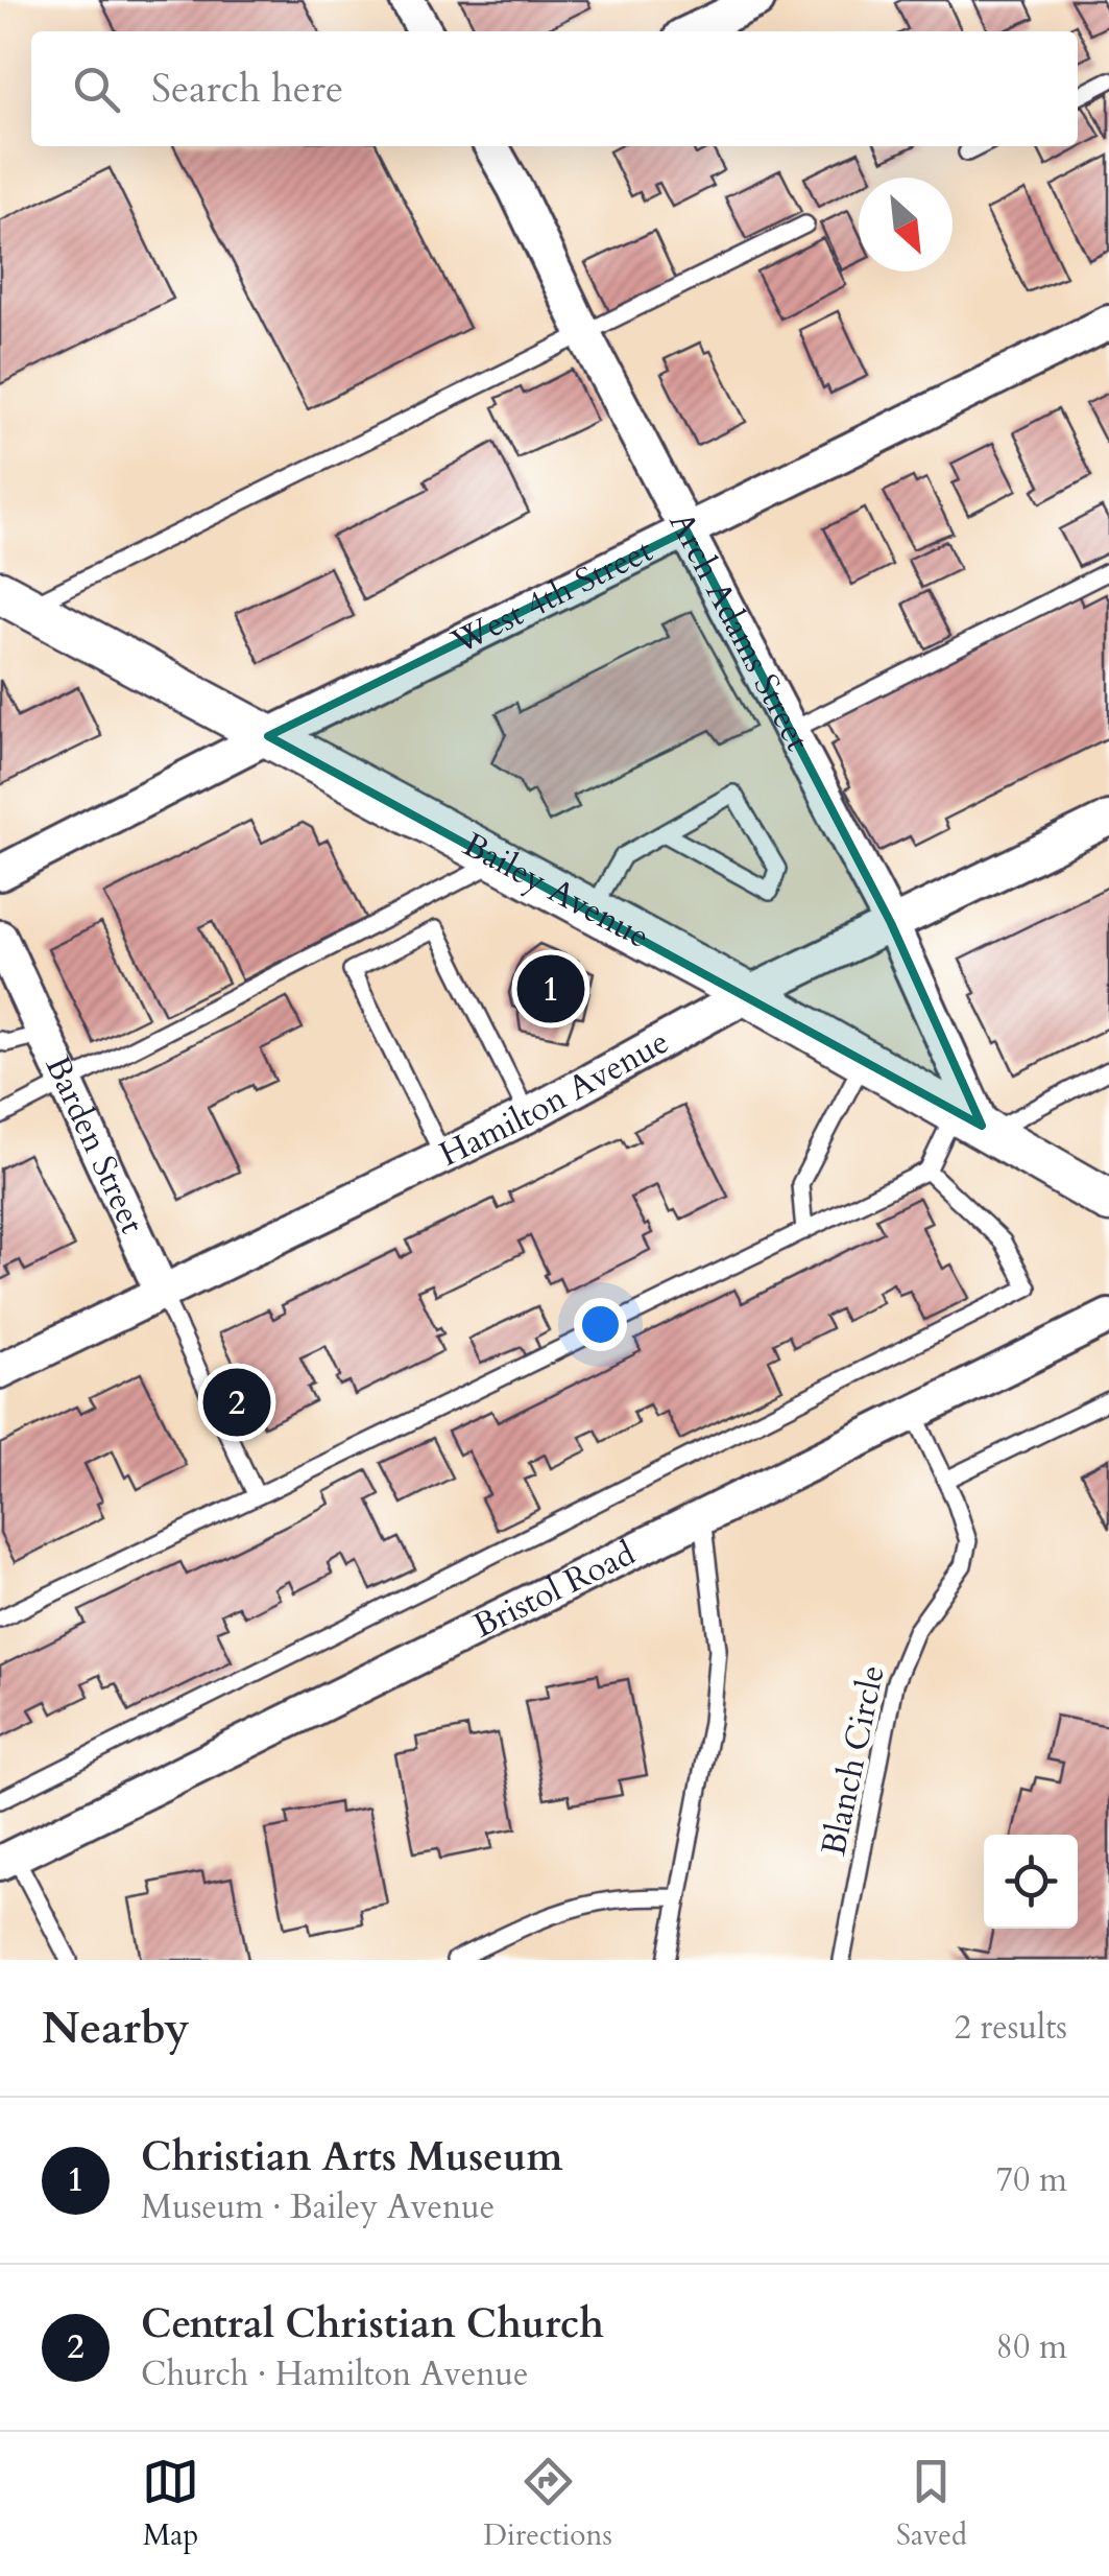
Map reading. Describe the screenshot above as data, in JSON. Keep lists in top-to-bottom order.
{
  "streets": {
    "street": [
      "West 4th Street",
      "Arch Adams Street",
      "Bailey Avenue",
      "Hamilton Avenue",
      "Barden Street",
      "Bristol Road"
    ],
    "lane": ["Blanch Circle"]
  },
  "crossings": [
    ["West 4th Street", "Arch Adams Street"],
    ["West 4th Street", "Bailey Avenue"],
    ["Arch Adams Street", "Bailey Avenue"],
    ["Arch Adams Street", "Hamilton Avenue"],
    ["Bailey Avenue", "Hamilton Avenue"],
    ["Hamilton Avenue", "Barden Street"],
    ["Bristol Road", "Blanch Circle"]
  ],
  "north": "bottom right",
  "page": {
    "search": "Search here",
    "pins": ["1", "2"],
    "heading": ["Nearby", "2 results"],
    "list": [
      {
        "mark": "1",
        "name": "Christian Arts Museum",
        "note": "Museum · Bailey Avenue",
        "value": "70 m"
      },
      {
        "mark": "2",
        "name": "Central Christian Church",
        "note": "Church · Hamilton Avenue",
        "value": "80 m"
      }
    ],
    "nav": ["Map", "Directions", "Saved"]
  }
}
